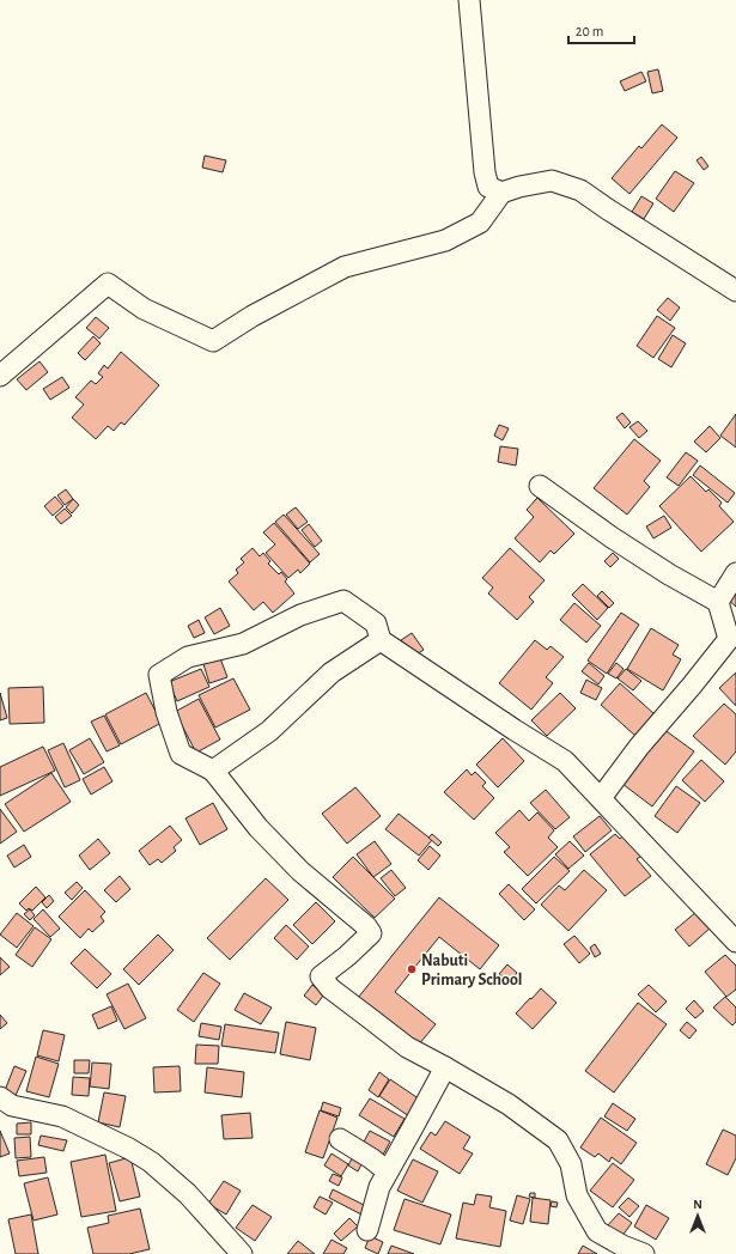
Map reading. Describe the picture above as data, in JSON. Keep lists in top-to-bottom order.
{
  "places": ["Nabuti Primary School"],
  "scale_bar": "20 m",
  "north": "top"
}
